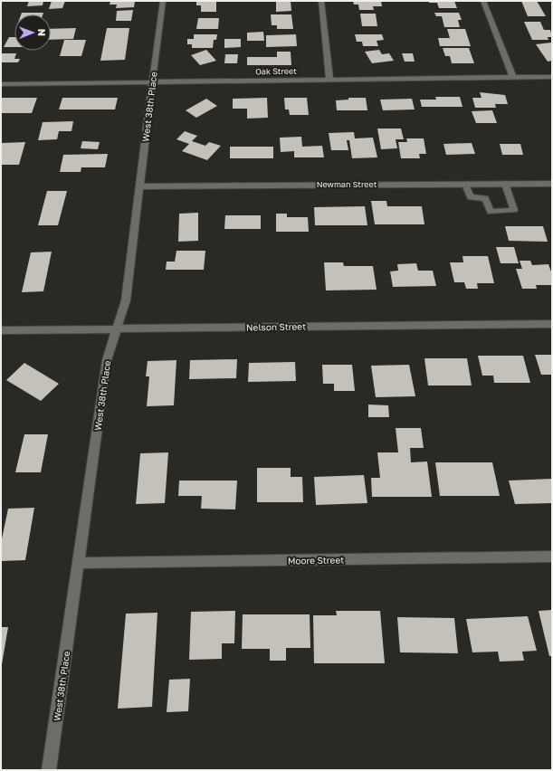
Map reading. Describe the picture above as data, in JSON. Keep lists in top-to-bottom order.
{
  "streets": {
    "street": [
      "Oak Street",
      "West 38th Place",
      "Newman Street",
      "Nelson Street",
      "Moore Street"
    ]
  },
  "crossings": [
    ["Oak Street", "West 38th Place"],
    ["West 38th Place", "Newman Street"],
    ["West 38th Place", "Nelson Street"],
    ["West 38th Place", "Moore Street"]
  ],
  "north": "right"
}
